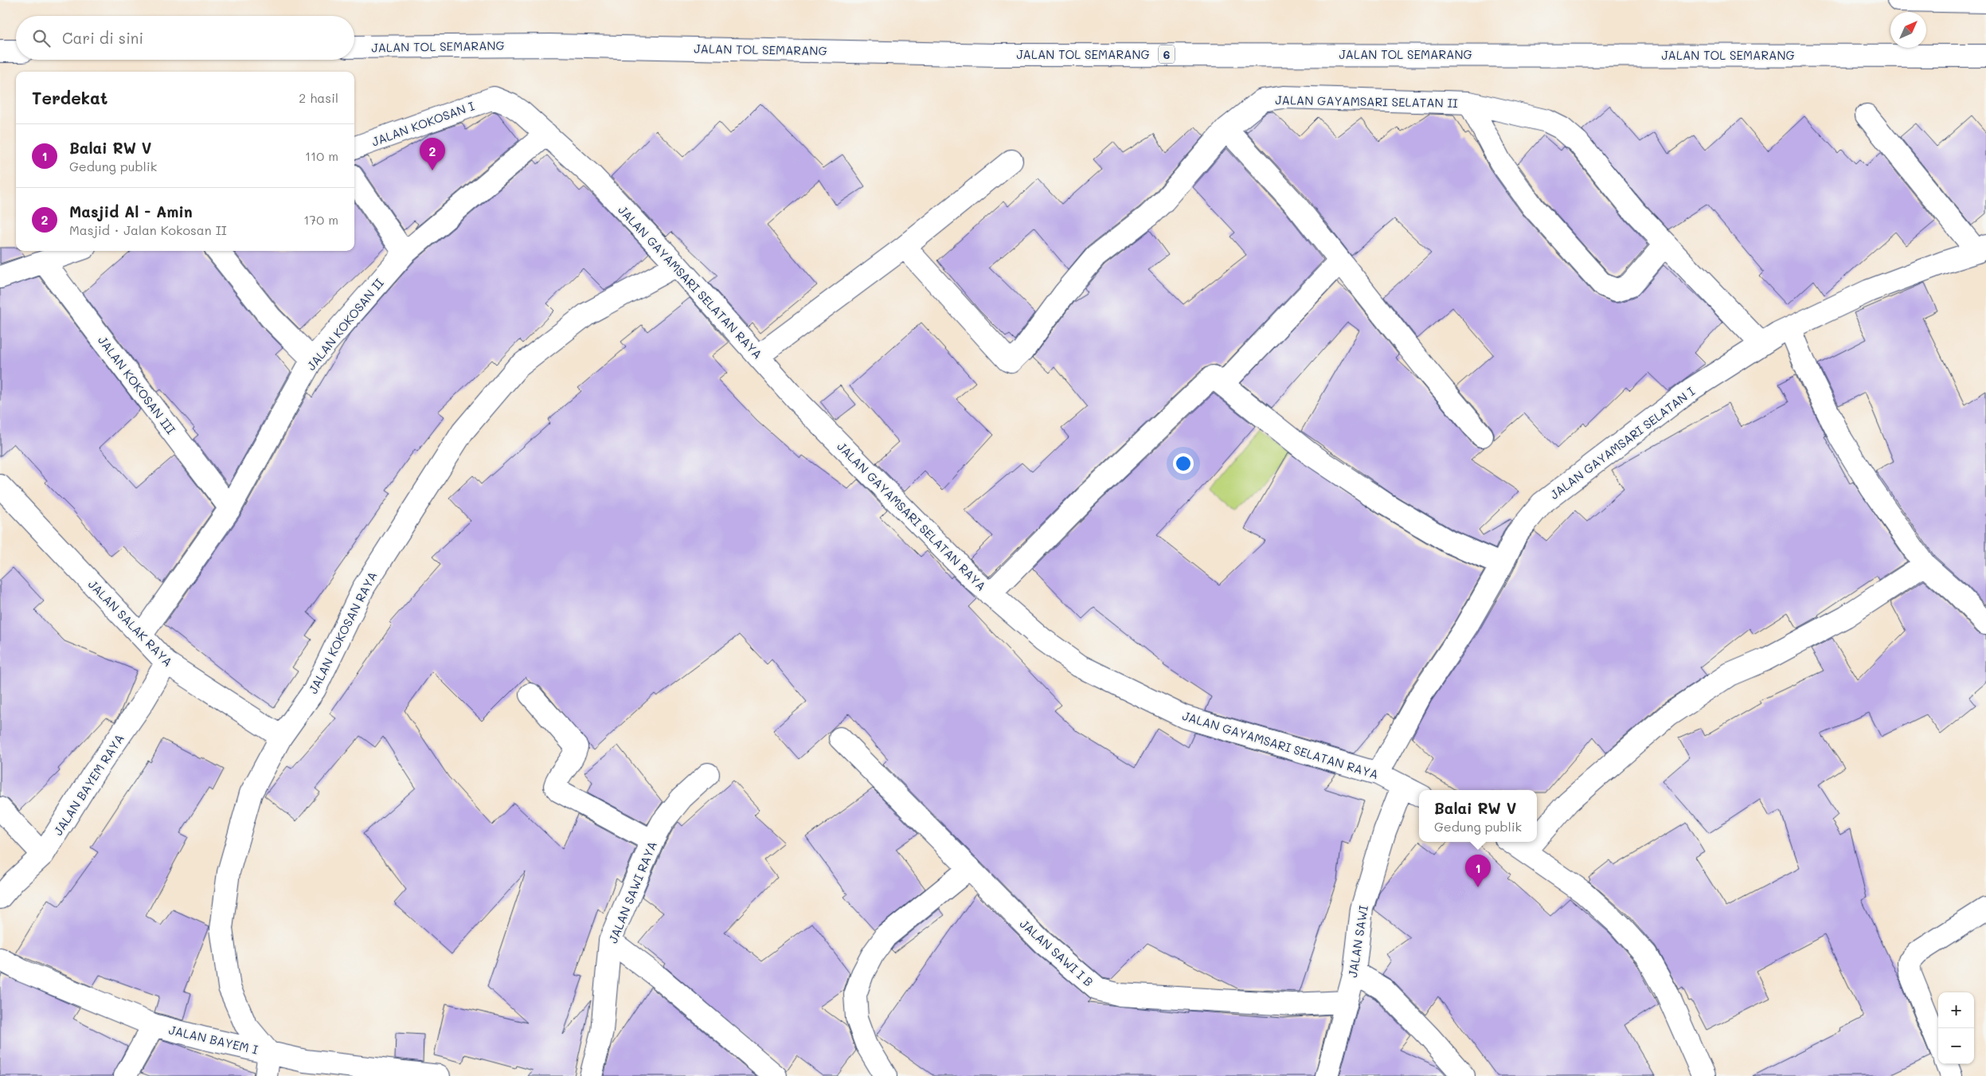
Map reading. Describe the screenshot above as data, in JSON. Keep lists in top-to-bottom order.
{
  "streets": {
    "main road": [
      "JALAN TOL SEMARANG",
      "6",
      "JALAN GAYAMSARI SELATAN II",
      "JALAN KOKOSAN I",
      "JALAN GAYAMSARI SELATAN RAYA",
      "JALAN KOKOSAN II",
      "JALAN KOKOSAN III",
      "JALAN GAYAMSARI SELATAN I",
      "JALAN SALAK RAYA",
      "JALAN KOKOSAN RAYA",
      "JALAN BAYEM RAYA",
      "JALAN SAWI RAYA",
      "JALAN SAWI",
      "JALAN SAWI I B",
      "JALAN BAYEM I"
    ]
  },
  "crossings": [
    ["JALAN GAYAMSARI SELATAN II", "JALAN GAYAMSARI SELATAN I"],
    ["JALAN KOKOSAN I", "JALAN GAYAMSARI SELATAN RAYA"],
    ["JALAN GAYAMSARI SELATAN RAYA", "JALAN KOKOSAN II"],
    ["JALAN GAYAMSARI SELATAN RAYA", "JALAN GAYAMSARI SELATAN I"],
    ["JALAN GAYAMSARI SELATAN RAYA", "JALAN KOKOSAN RAYA"],
    ["JALAN GAYAMSARI SELATAN RAYA", "JALAN SAWI"],
    ["JALAN KOKOSAN II", "JALAN KOKOSAN III"],
    ["JALAN KOKOSAN II", "JALAN SALAK RAYA"],
    ["JALAN SALAK RAYA", "JALAN KOKOSAN RAYA"],
    ["JALAN SALAK RAYA", "JALAN BAYEM RAYA"],
    ["JALAN KOKOSAN RAYA", "JALAN BAYEM I"],
    ["JALAN SAWI", "JALAN SAWI I B"]
  ],
  "north": "top right",
  "page": {
    "search": "Cari di sini",
    "heading": ["Terdekat", "2 hasil"],
    "list": [
      {
        "mark": "1",
        "name": "Balai RW V",
        "note": "Gedung publik",
        "value": "110 m"
      },
      {
        "mark": "2",
        "name": "Masjid Al - Amin",
        "note": "Masjid · Jalan Kokosan II",
        "value": "170 m"
      }
    ],
    "pins": ["2", "1"],
    "popup": ["Balai RW V", "Gedung publik"],
    "map_buttons": ["+", "−"]
  }
}
